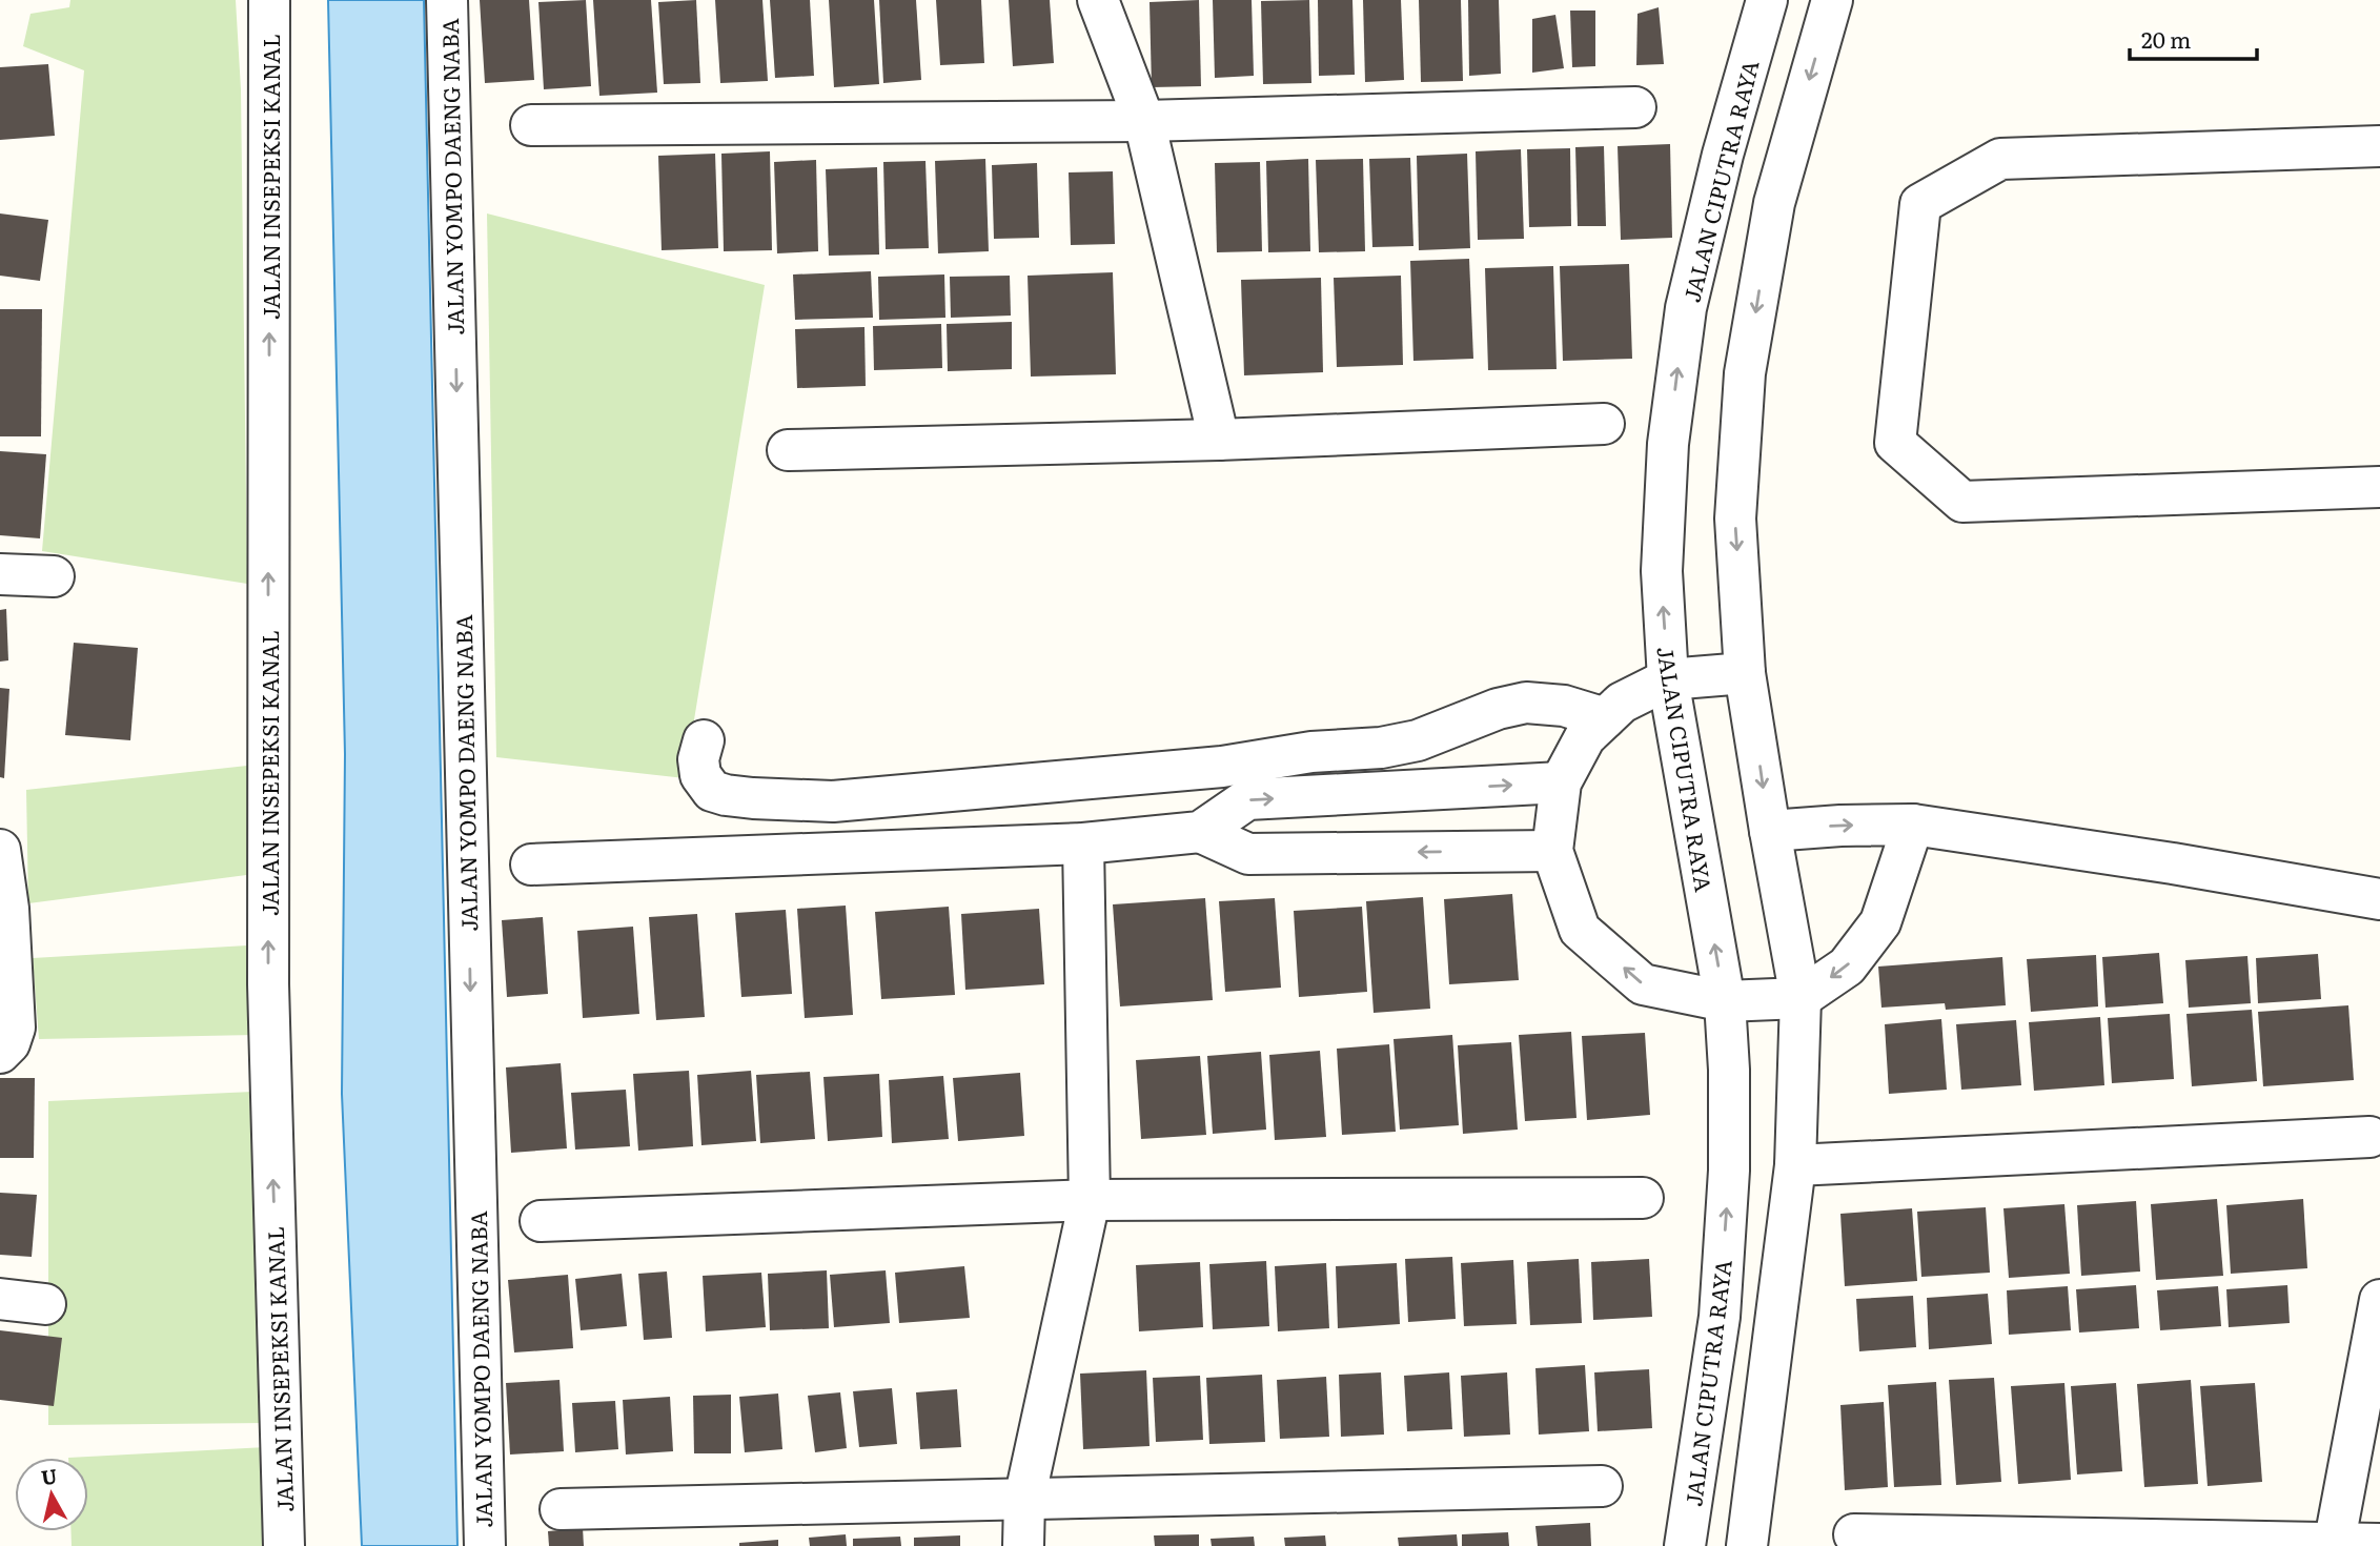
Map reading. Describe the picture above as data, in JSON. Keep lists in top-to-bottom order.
{
  "streets": {
    "street": ["JALAN INSEPEKSI KANAL", "JALAN YOMPO DAENG NABA", "JALAN CIPUTRA RAYA"]
  },
  "one_way": ["JALAN INSEPEKSI KANAL", "JALAN YOMPO DAENG NABA"],
  "scale_bar": "20 m",
  "north": "top"
}
